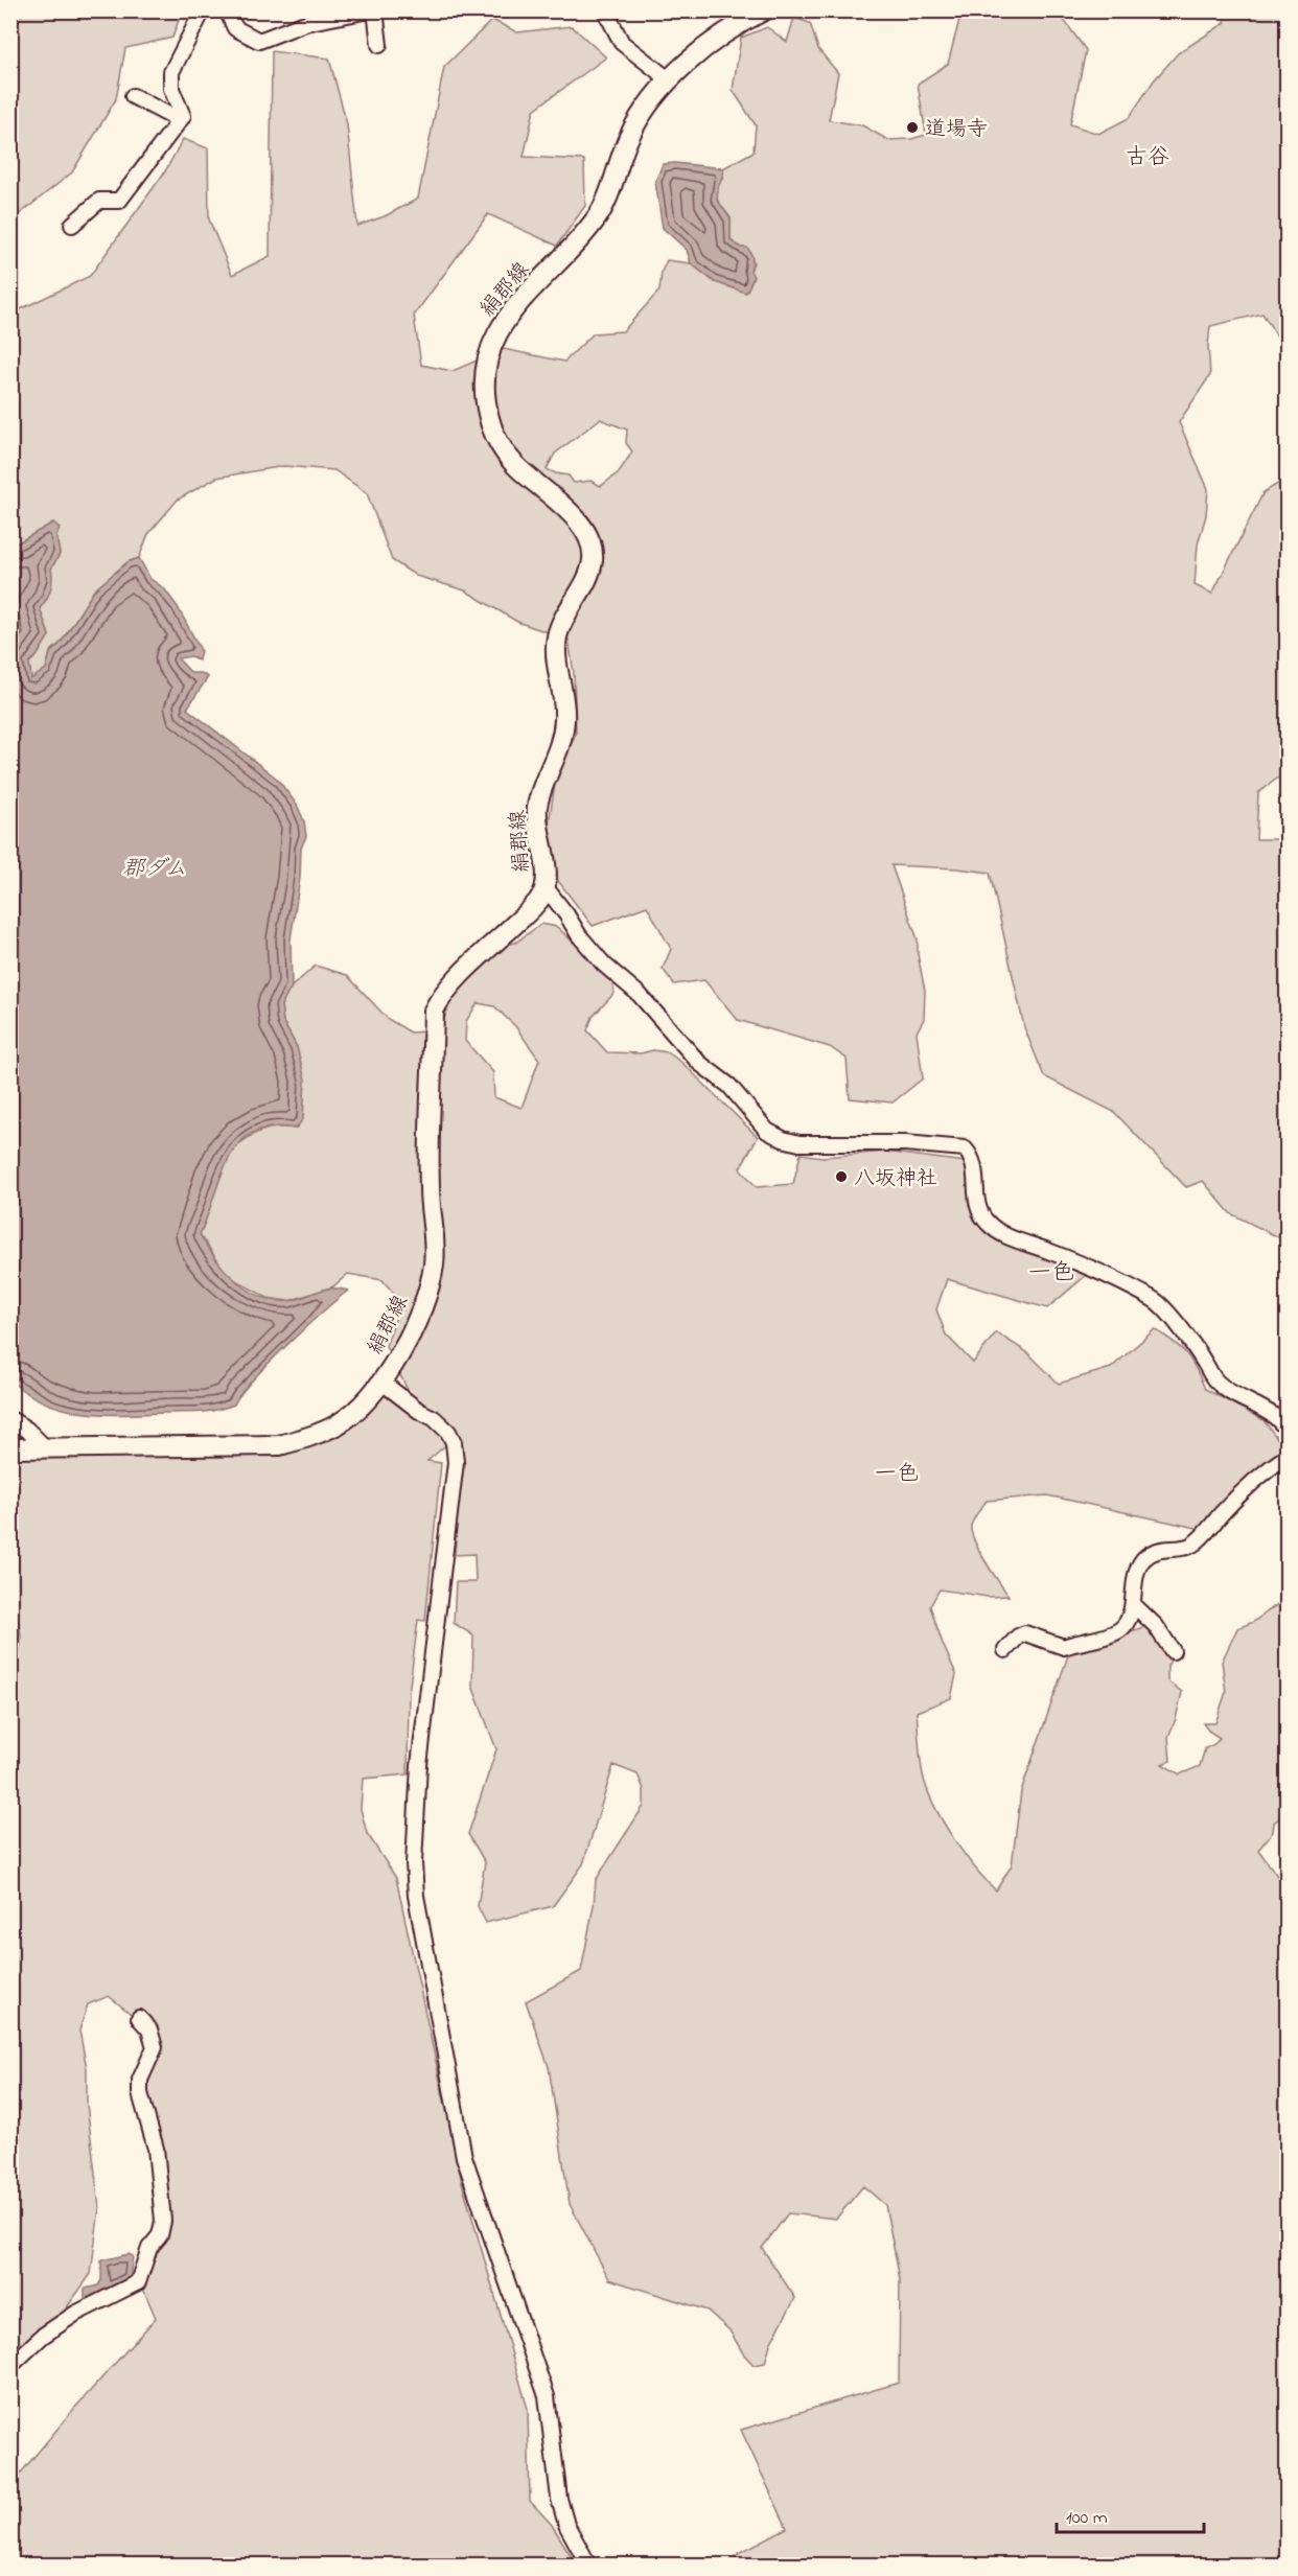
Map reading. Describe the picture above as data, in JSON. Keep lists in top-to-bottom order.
{
  "streets": {
    "main road": ["絹郡線"]
  },
  "districts": ["古谷", "一色", "一色"],
  "water": ["郡ダム"],
  "places": ["道場寺", "八坂神社"],
  "scale_bar": "100 m"
}
